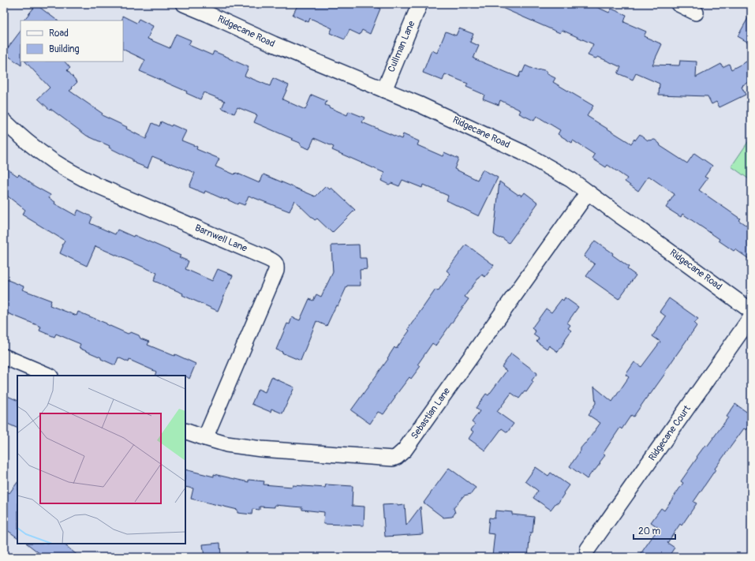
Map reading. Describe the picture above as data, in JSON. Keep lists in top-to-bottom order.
{
  "streets": {
    "street": [
      "Ridgecane Road",
      "Cullman Lane",
      "Barnwell Lane",
      "Sebastian Lane",
      "Ridgecane Court"
    ]
  },
  "crossings": [
    ["Ridgecane Road", "Cullman Lane"],
    ["Ridgecane Road", "Sebastian Lane"],
    ["Barnwell Lane", "Sebastian Lane"]
  ],
  "legend": ["Road", "Building"],
  "scale_bar": "20 m"
}
